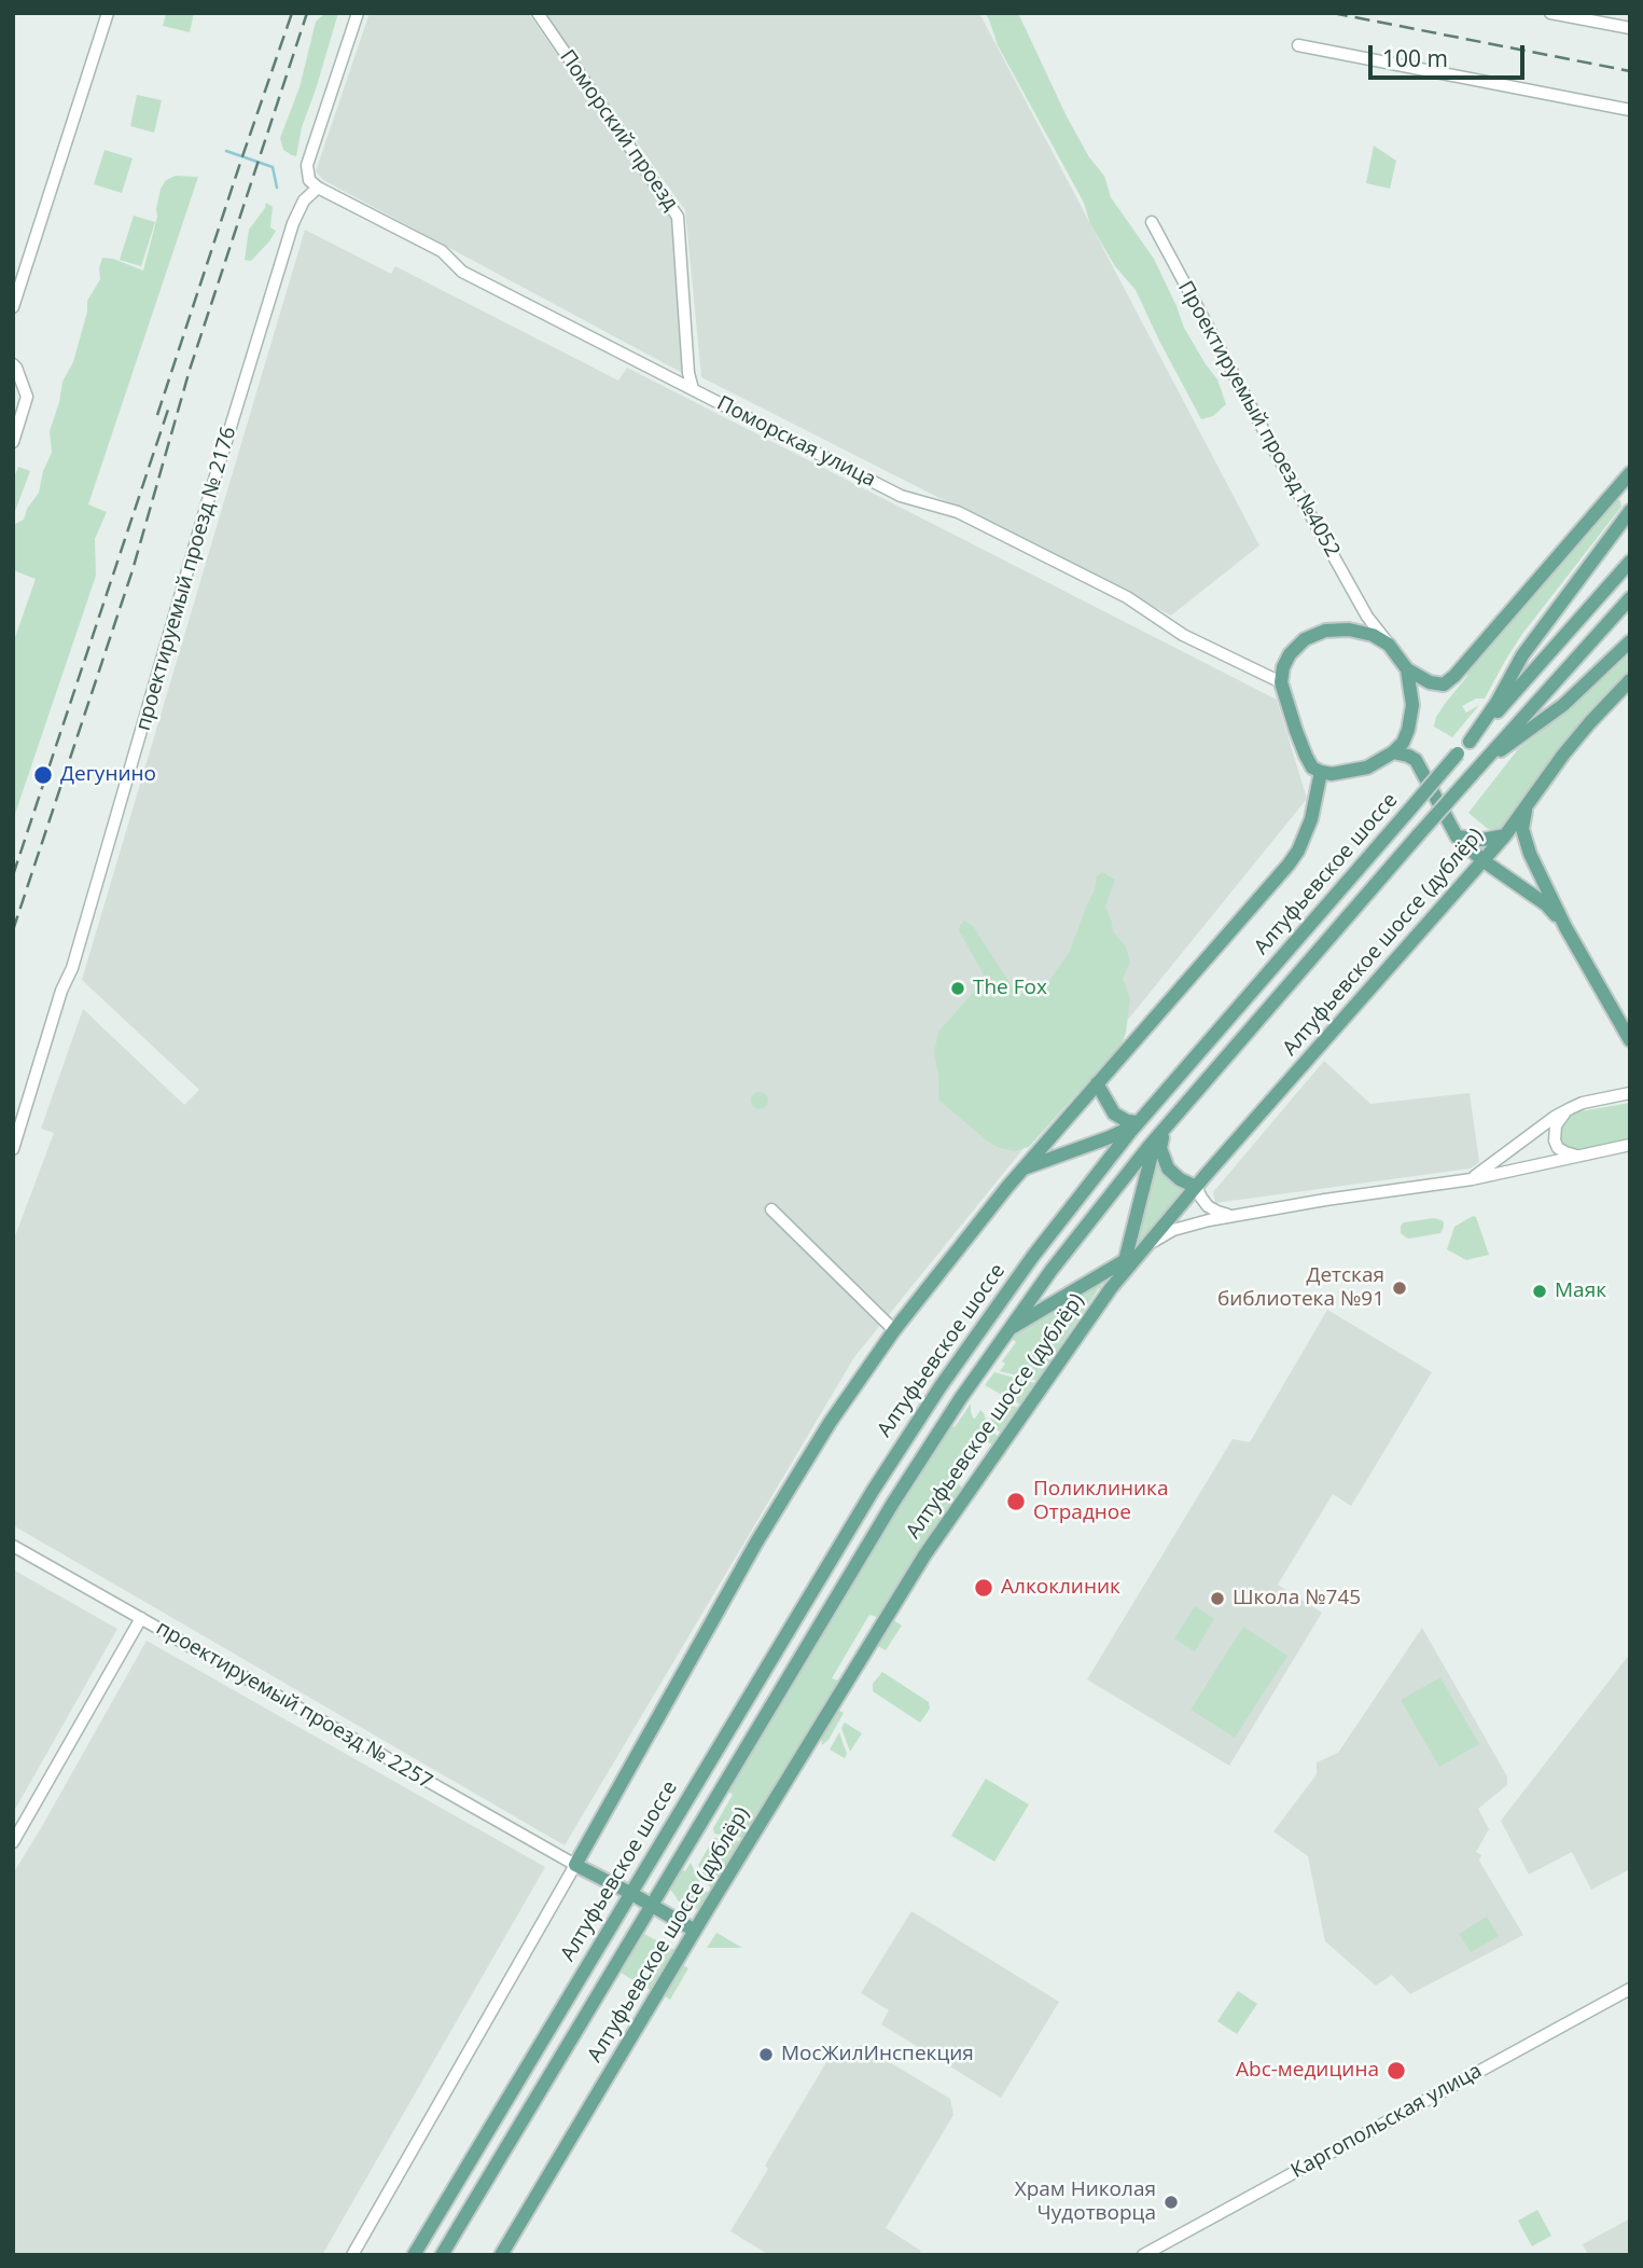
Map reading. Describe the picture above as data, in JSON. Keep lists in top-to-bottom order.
{
  "streets": {
    "main road": ["Алтуфьевское шоссе", "Алтуфьевское шоссе (дублёр)"],
    "street": [
      "Поморский проезд",
      "Проектируемый проезд №4052",
      "Поморская улица",
      "проектируемый проезд № 2176",
      "проектируемый проезд № 2257",
      "Каргопольская улица"
    ]
  },
  "crossings": [
    ["Поморский проезд", "Поморская улица"],
    ["Проектируемый проезд №4052", "Поморская улица"],
    ["Поморская улица", "проектируемый проезд № 2176"]
  ],
  "places": [
    "Дегунино",
    "The Fox",
    "Детская библиотека №91",
    "Маяк",
    "Поликлиника Отрадное",
    "Алкоклиник",
    "Школа №745",
    "МосЖилИнспекция",
    "Abc-медицина",
    "Храм Николая Чудотворца"
  ],
  "scale_bar": "100 m"
}
